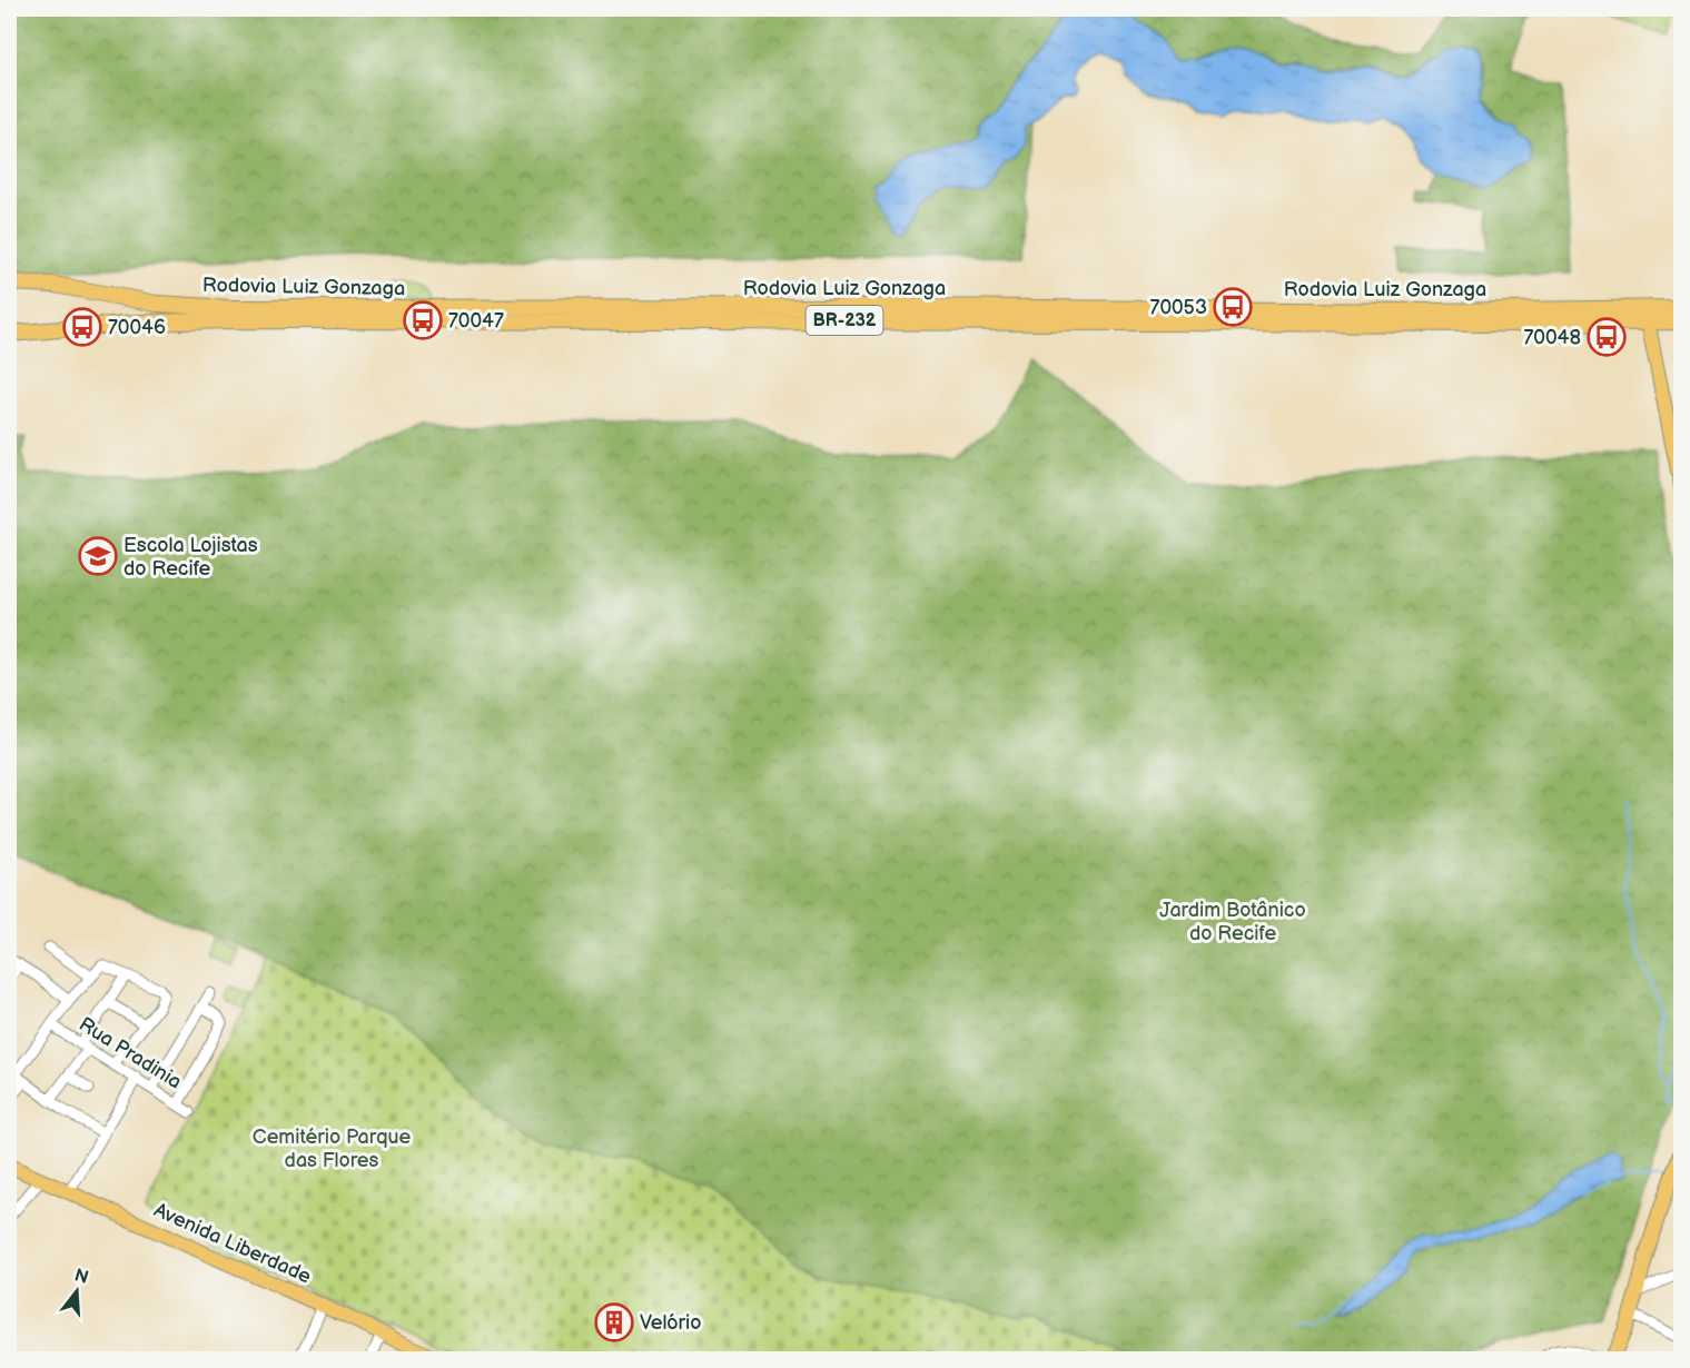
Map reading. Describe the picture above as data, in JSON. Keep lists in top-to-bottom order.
{
  "streets": {
    "highway": ["Rodovia Luiz Gonzaga", "BR-232"],
    "main road": ["Avenida Liberdade"],
    "street": ["Rua Pradinia"]
  },
  "parks": ["Jardim Botânico do Recife", "Cemitério Parque das Flores"],
  "places": {
    "bus stop": [
      "70053",
      "70047",
      "70046",
      "70048"
    ],
    "school or university": ["Escola Lojistas do Recife"],
    "building": ["Velório"]
  },
  "north": "top"
}
